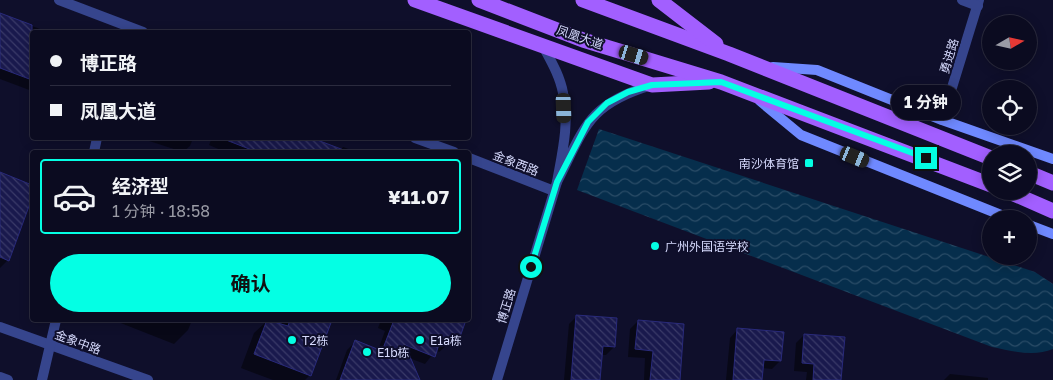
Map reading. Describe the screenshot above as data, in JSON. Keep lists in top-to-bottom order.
{
  "streets": {
    "main road": ["凤凰大道"],
    "street": [
      "勇进路",
      "金象西路",
      "博正路",
      "金象中路"
    ]
  },
  "crossings": [
    ["金象西路", "博正路"]
  ],
  "places": {
    "transit": ["南沙体育馆"],
    "other": [
      "广州外国语学校",
      "T2栋",
      "E1a栋",
      "E1b栋"
    ]
  },
  "north": "right",
  "page": {
    "map_buttons": "+",
    "banner": ["博正路", "凤凰大道"],
    "bubble": "1 分钟",
    "list": [
      {
        "name": "经济型",
        "note": "1 分钟 · 18:58",
        "value": "¥11.07"
      }
    ],
    "buttons": "确认"
  }
}
